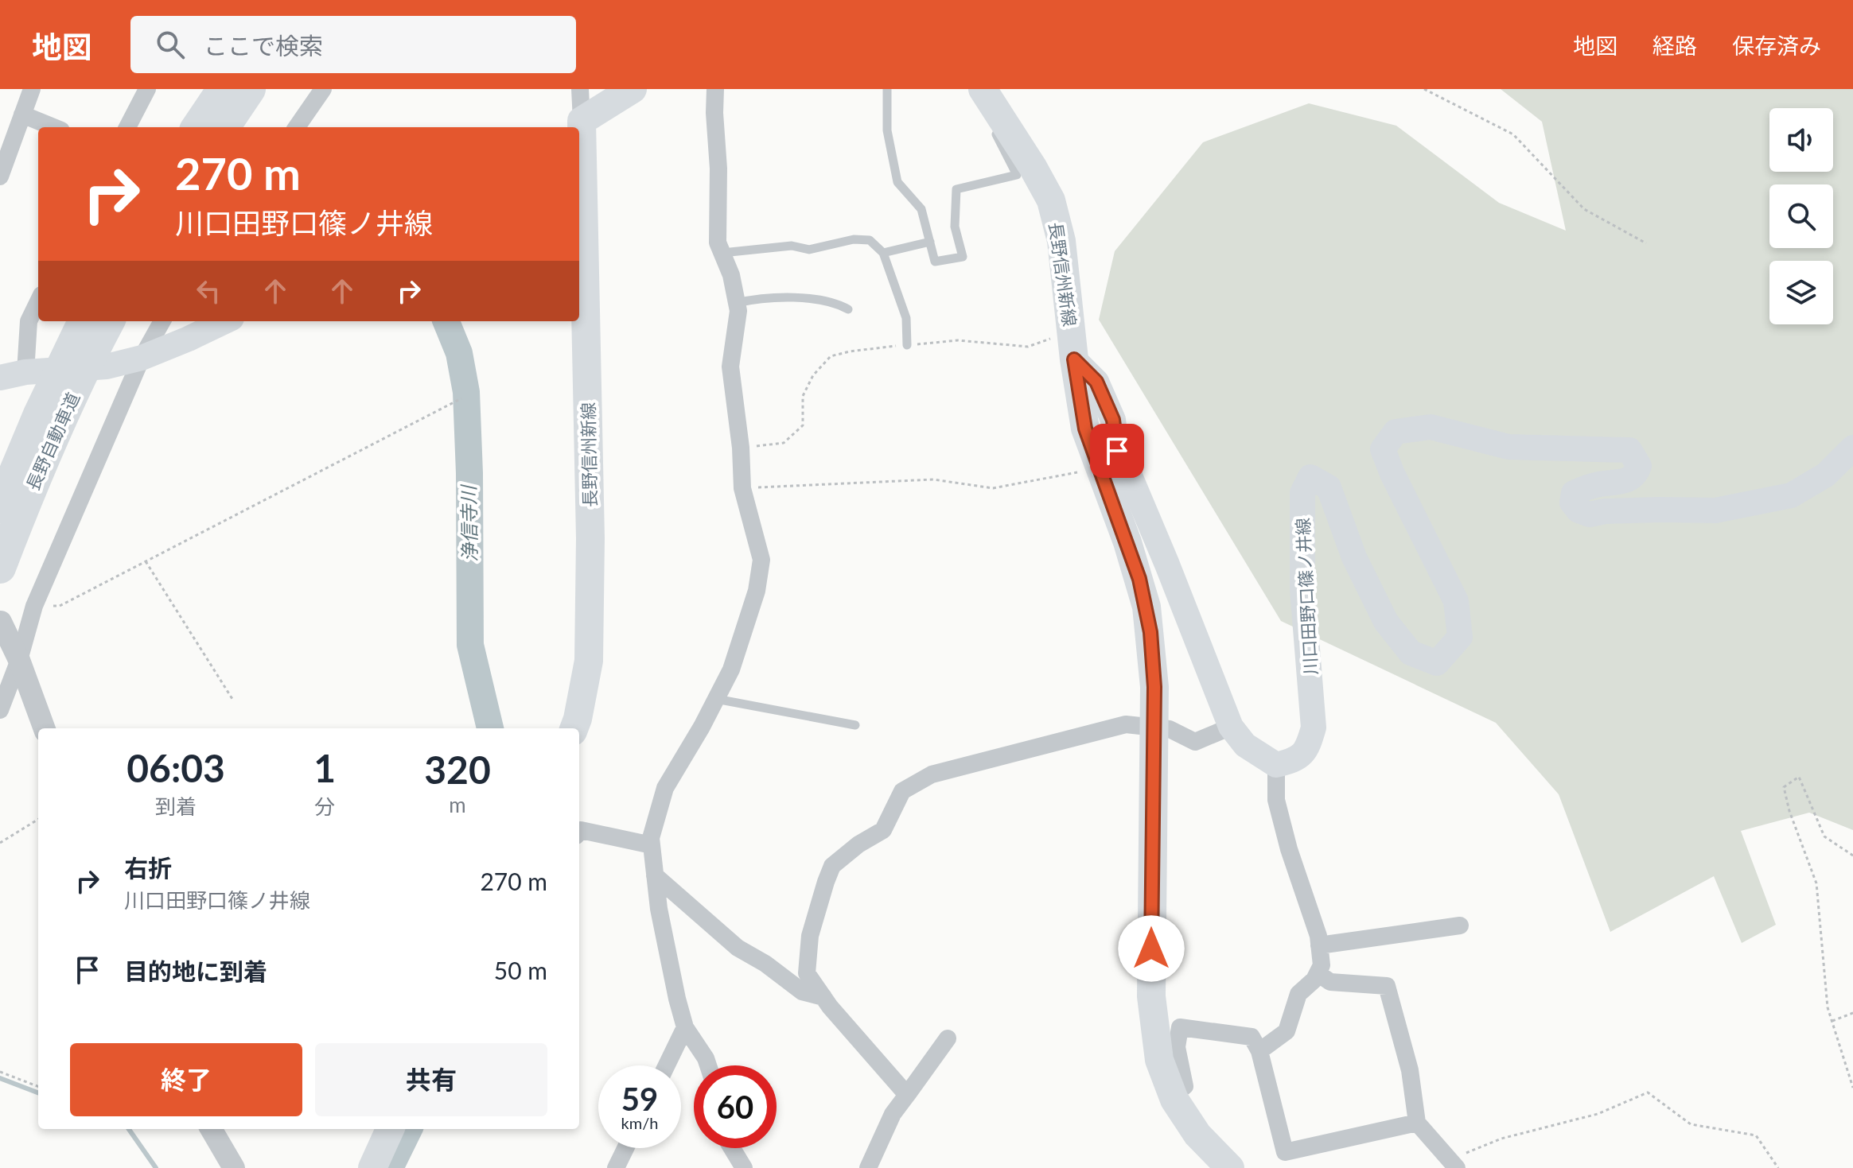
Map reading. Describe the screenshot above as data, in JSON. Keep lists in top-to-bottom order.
{
  "streets": {
    "highway": ["長野自動車道"],
    "main road": ["長野信州新線", "川口田野口篠ノ井線"]
  },
  "water": ["浄信寺川"],
  "page": {
    "header": "地図",
    "search": "ここで検索",
    "nav": ["地図", "経路", "保存済み"],
    "turn": ["270 m", "川口田野口篠ノ井線"],
    "eta": [
      "06:03",
      "到着",
      "1",
      "分",
      "320",
      "m"
    ],
    "list": [
      {
        "name": "右折",
        "note": "川口田野口篠ノ井線",
        "value": "270 m"
      },
      {
        "name": "目的地に到着",
        "value": "50 m"
      }
    ],
    "buttons": ["終了", "共有"],
    "speed": "59 km/h",
    "limit": "60"
  }
}
